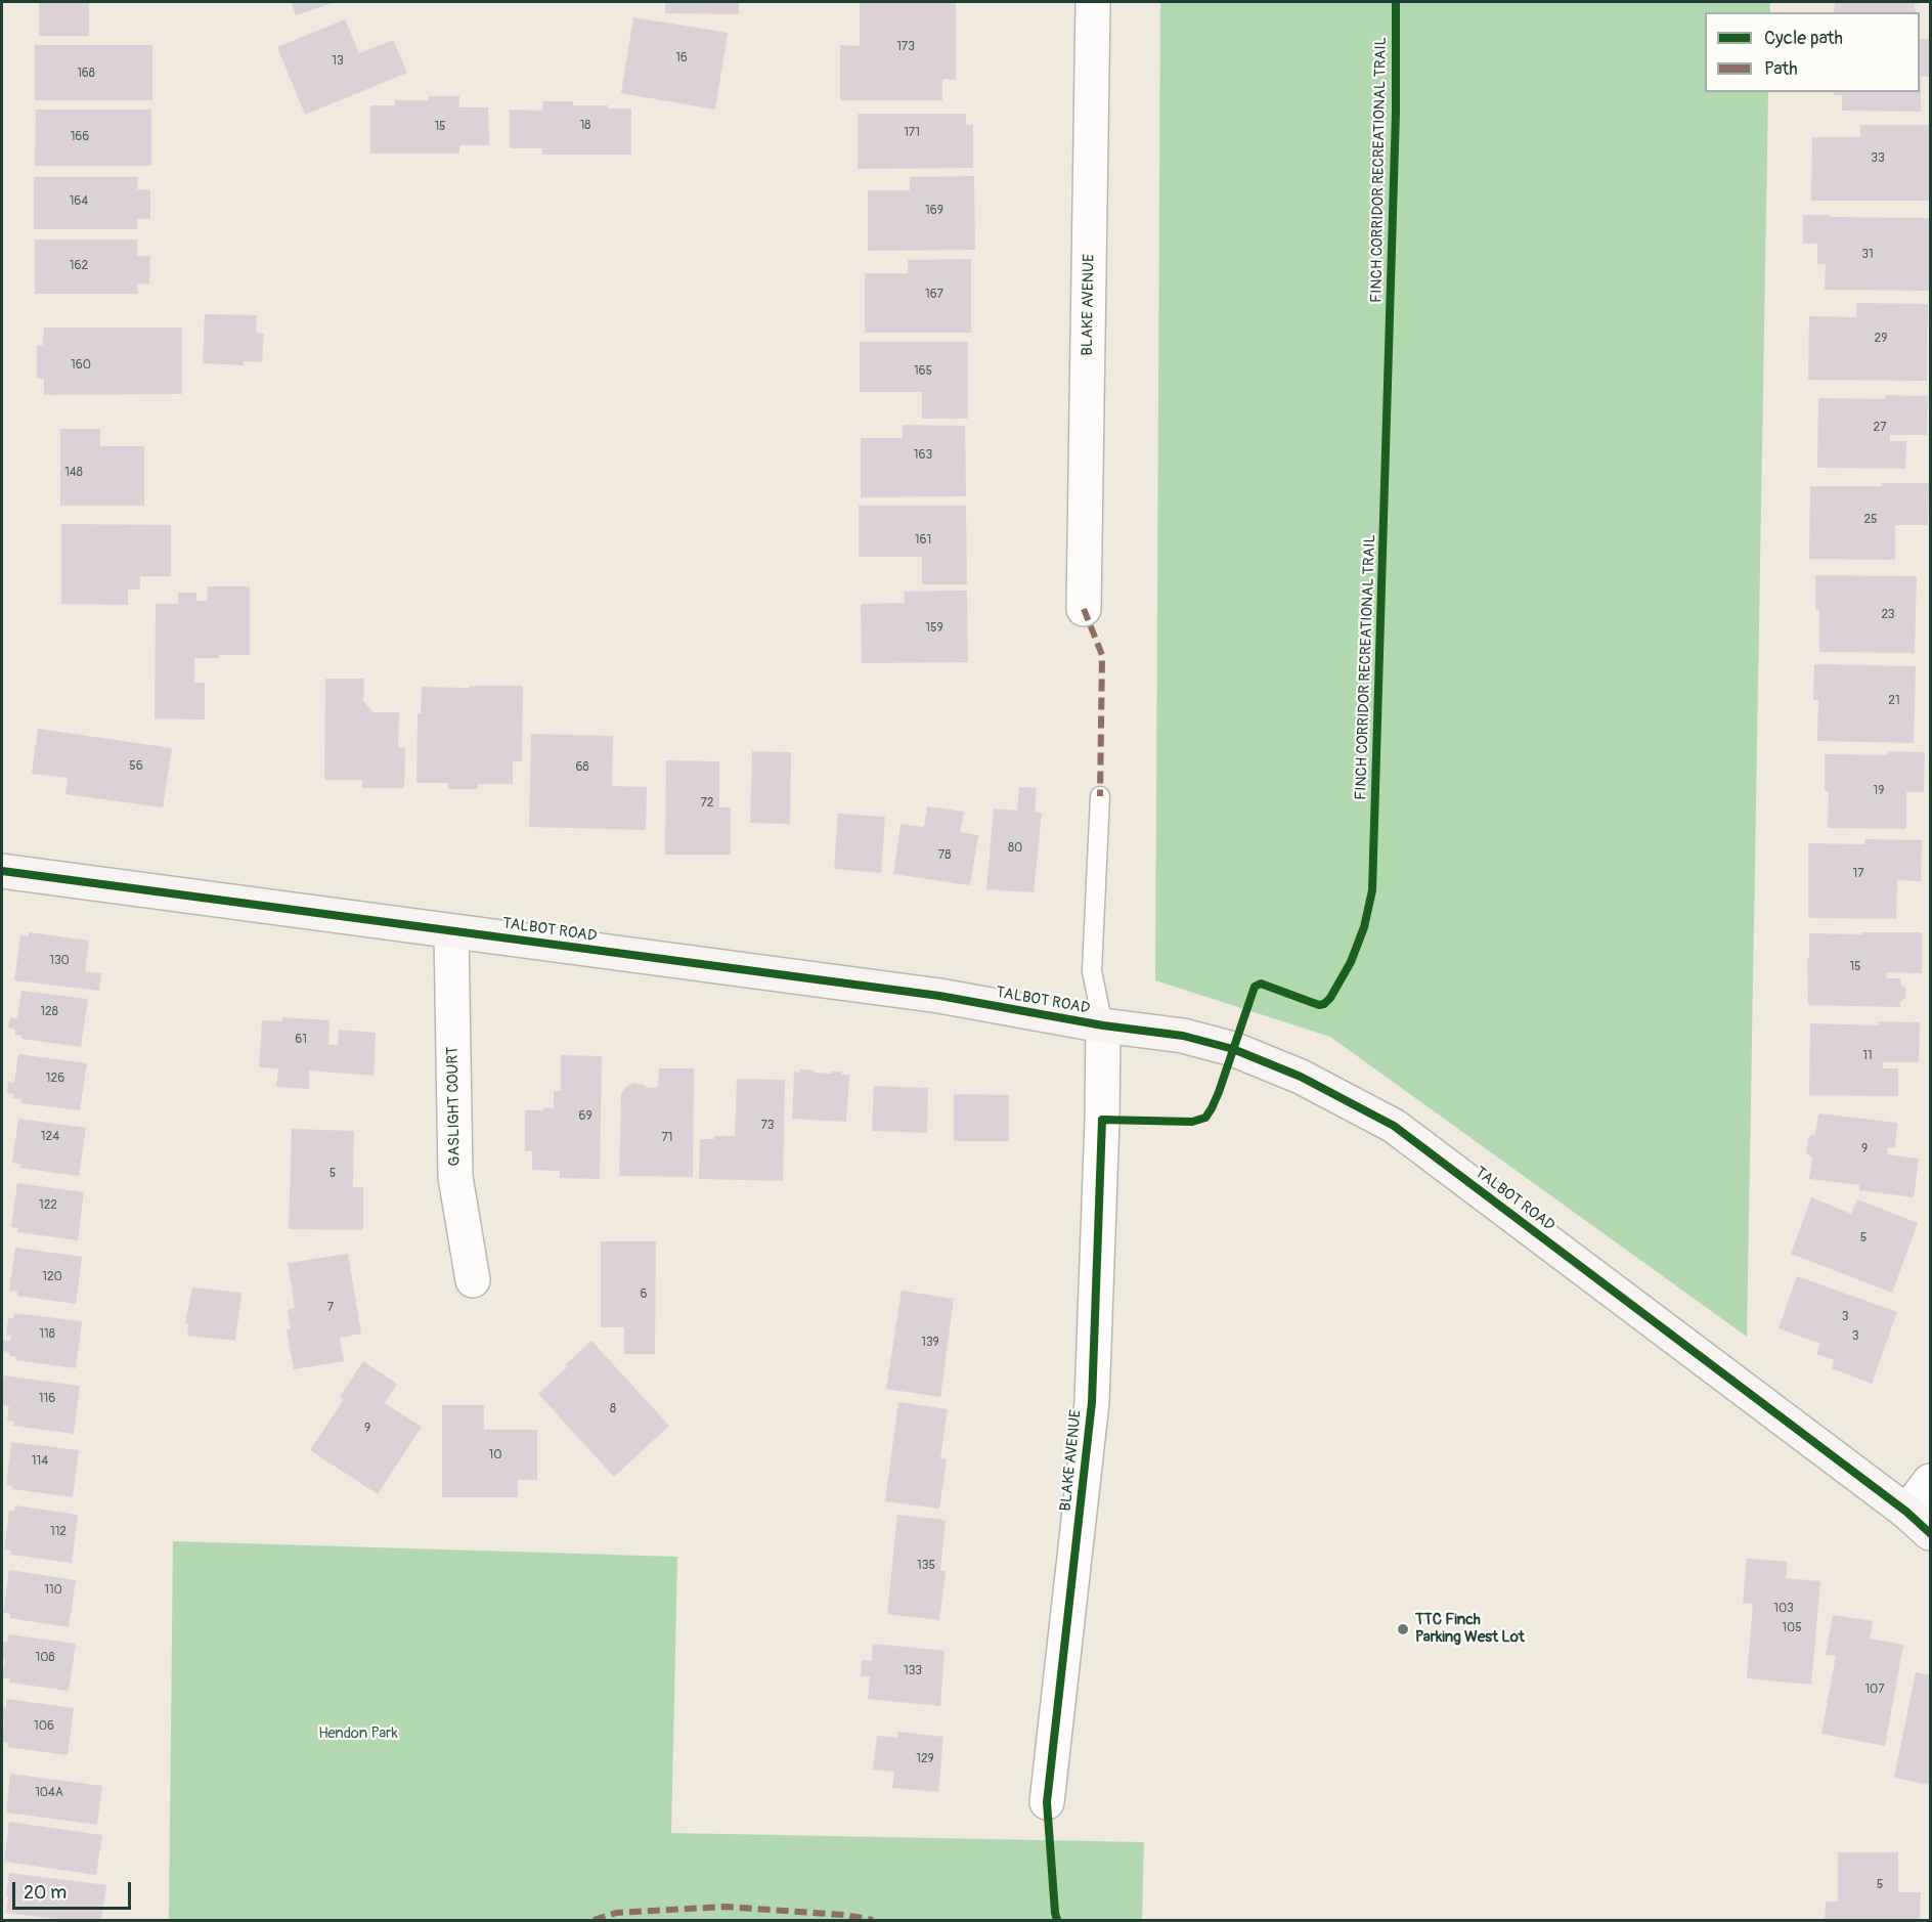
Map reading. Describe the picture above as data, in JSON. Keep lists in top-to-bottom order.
{
  "streets": {
    "street": ["BLAKE AVENUE", "TALBOT ROAD", "GASLIGHT COURT"],
    "cycle path": ["FINCH CORRIDOR RECREATIONAL TRAIL"]
  },
  "crossings": [
    ["BLAKE AVENUE", "TALBOT ROAD"],
    ["TALBOT ROAD", "GASLIGHT COURT"]
  ],
  "parks": ["Hendon Park"],
  "places": ["TTC Finch Parking West Lot"],
  "house_numbers": [
    "173",
    "16",
    "13",
    "168",
    "18",
    "15",
    "171",
    "166",
    "33",
    "164",
    "169",
    "31",
    "162",
    "167",
    "29",
    "160",
    "165",
    "27",
    "163",
    "148",
    "25",
    "161",
    "23",
    "159",
    "21",
    "56",
    "68",
    "19",
    "72",
    "80",
    "78",
    "17",
    "130",
    "15",
    "128",
    "61",
    "11",
    "126",
    "69",
    "73",
    "124",
    "71",
    "9",
    "5",
    "122",
    "5",
    "120",
    "6",
    "7",
    "3",
    "118",
    "3",
    "139",
    "116",
    "8",
    "9",
    "10",
    "114",
    "112",
    "135",
    "110",
    "103",
    "105",
    "108",
    "133",
    "107",
    "106",
    "129",
    "104A",
    "5"
  ],
  "legend": ["Cycle path", "Path"],
  "scale_bar": "20 m"
}
